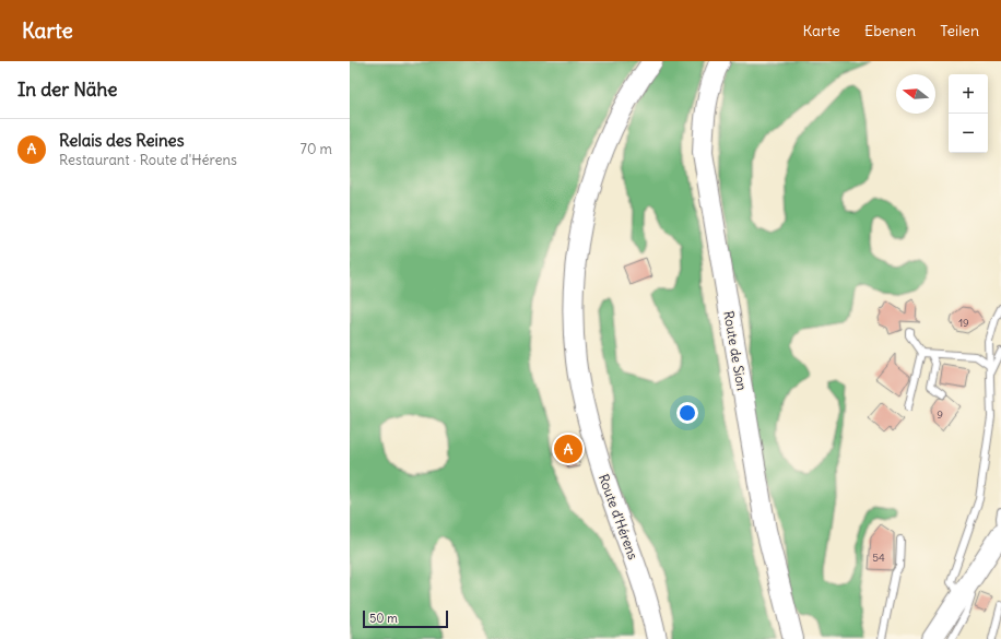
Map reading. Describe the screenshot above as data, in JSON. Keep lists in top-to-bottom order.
{
  "streets": {
    "main road": ["Route de Sion", "Route d'Hérens"]
  },
  "house_numbers": ["19", "9", "54"],
  "scale_bar": "50 m",
  "north": "left",
  "page": {
    "header": "Karte",
    "nav": ["Karte", "Ebenen", "Teilen"],
    "heading": "In der Nähe",
    "map_buttons": ["+", "−"],
    "list": [
      {
        "mark": "A",
        "name": "Relais des Reines",
        "note": "Restaurant · Route d'Hérens",
        "value": "70 m"
      }
    ],
    "pins": "A",
    "scale": "50 m"
  }
}
